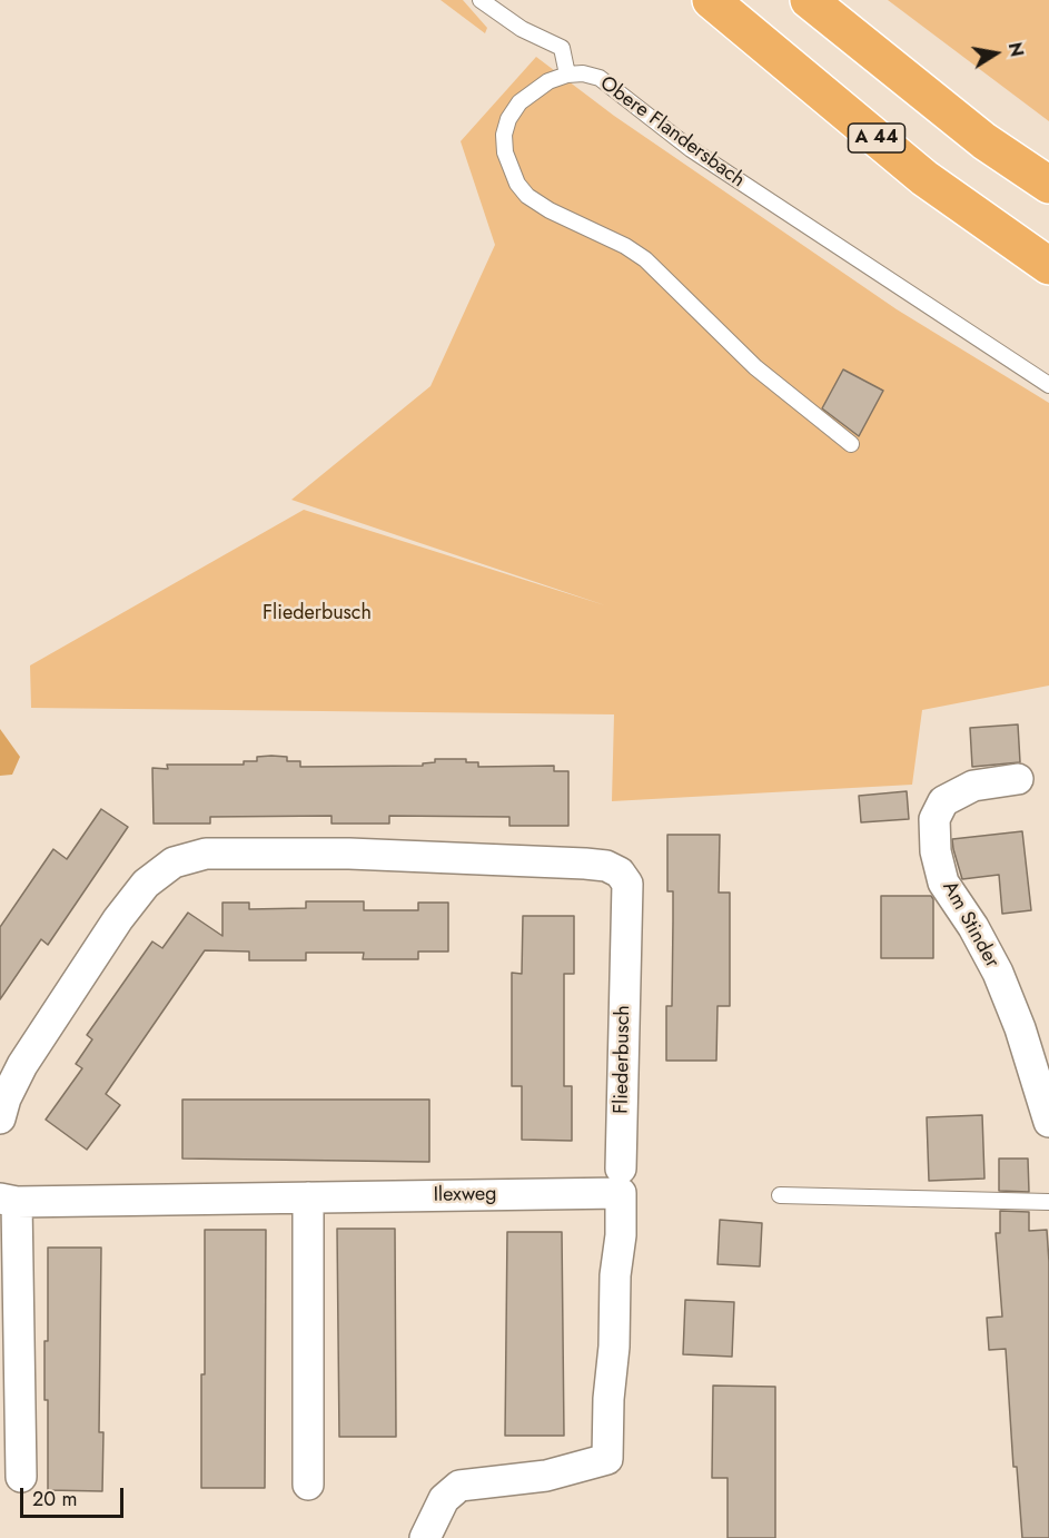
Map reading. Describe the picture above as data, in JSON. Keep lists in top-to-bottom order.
{
  "streets": {
    "highway": ["A 44"],
    "street": ["Am Stinder", "Fliederbusch", "Ilexweg"],
    "lane": ["Obere Flandersbach"]
  },
  "crossings": [
    ["Fliederbusch", "Ilexweg"]
  ],
  "parks": ["Fliederbusch"],
  "scale_bar": "20 m",
  "north": "right"
}
